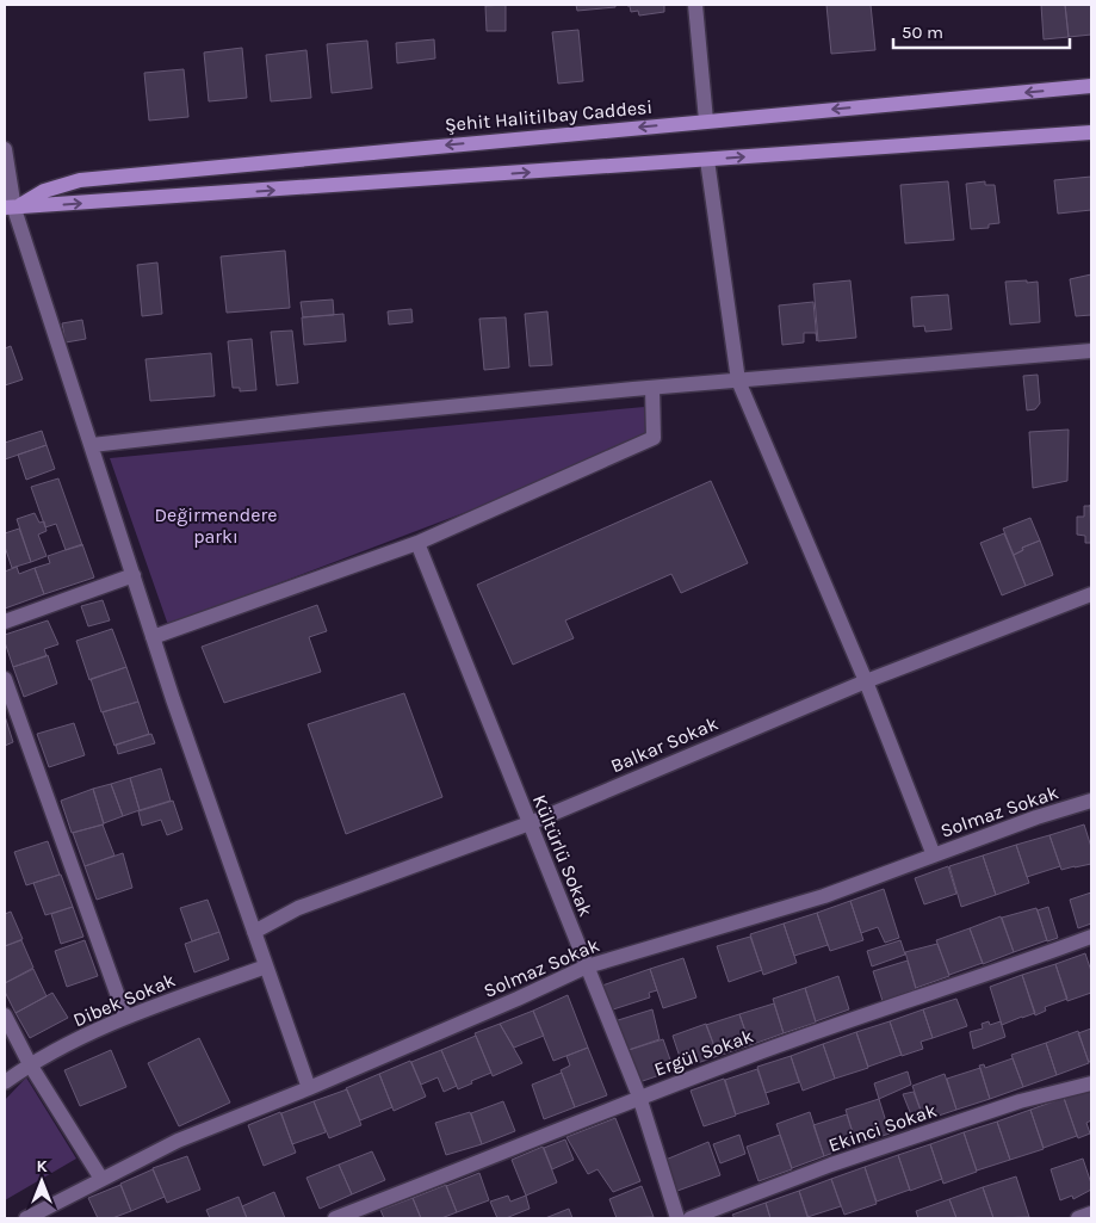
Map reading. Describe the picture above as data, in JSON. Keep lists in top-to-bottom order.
{
  "streets": {
    "main road": ["Şehit Halitilbay Caddesi"],
    "street": [
      "Balkar Sokak",
      "Solmaz Sokak",
      "Kültürlü Sokak",
      "Dibek Sokak",
      "Ergül Sokak",
      "Ekinci Sokak"
    ]
  },
  "crossings": [
    ["Balkar Sokak", "Kültürlü Sokak"],
    ["Solmaz Sokak", "Kültürlü Sokak"],
    ["Kültürlü Sokak", "Ergül Sokak"]
  ],
  "parks": ["Değirmendere parkı"],
  "scale_bar": "50 m",
  "north": "top"
}
